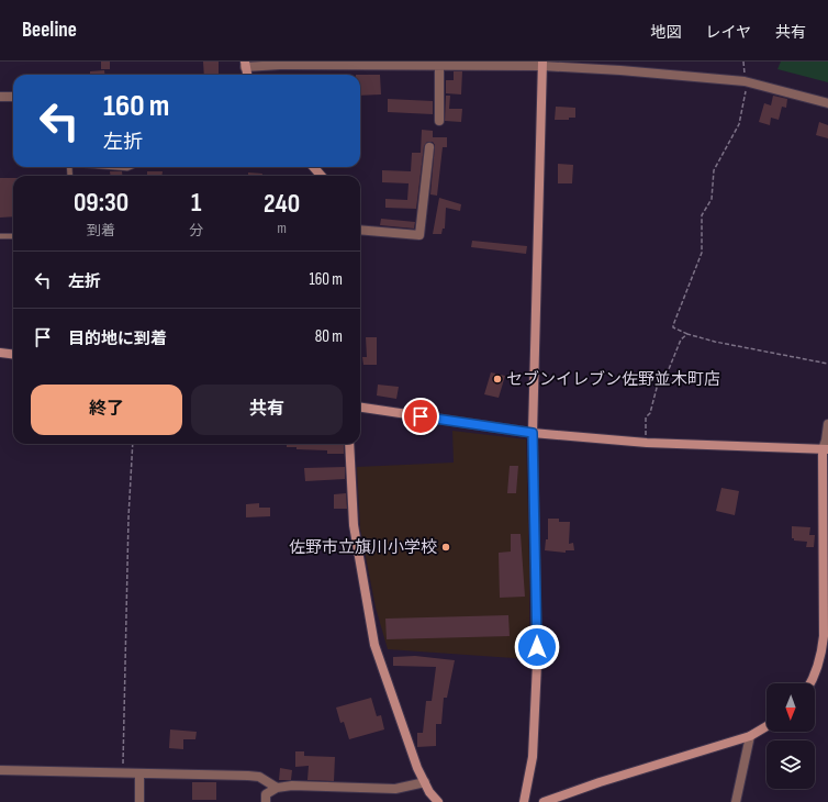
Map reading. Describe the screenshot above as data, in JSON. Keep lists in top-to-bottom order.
{
  "places": ["セブンイレブン佐野並木町店", "佐野市立旗川小学校"],
  "north": "bottom",
  "page": {
    "header": "Beeline",
    "nav": ["地図", "レイヤ", "共有"],
    "turn": ["160 m", "左折"],
    "eta": [
      "09:30",
      "到着",
      "1",
      "分",
      "240",
      "m"
    ],
    "list": [
      {
        "name": "左折",
        "value": "160 m"
      },
      {
        "name": "目的地に到着",
        "value": "80 m"
      }
    ],
    "buttons": ["終了", "共有"]
  }
}
